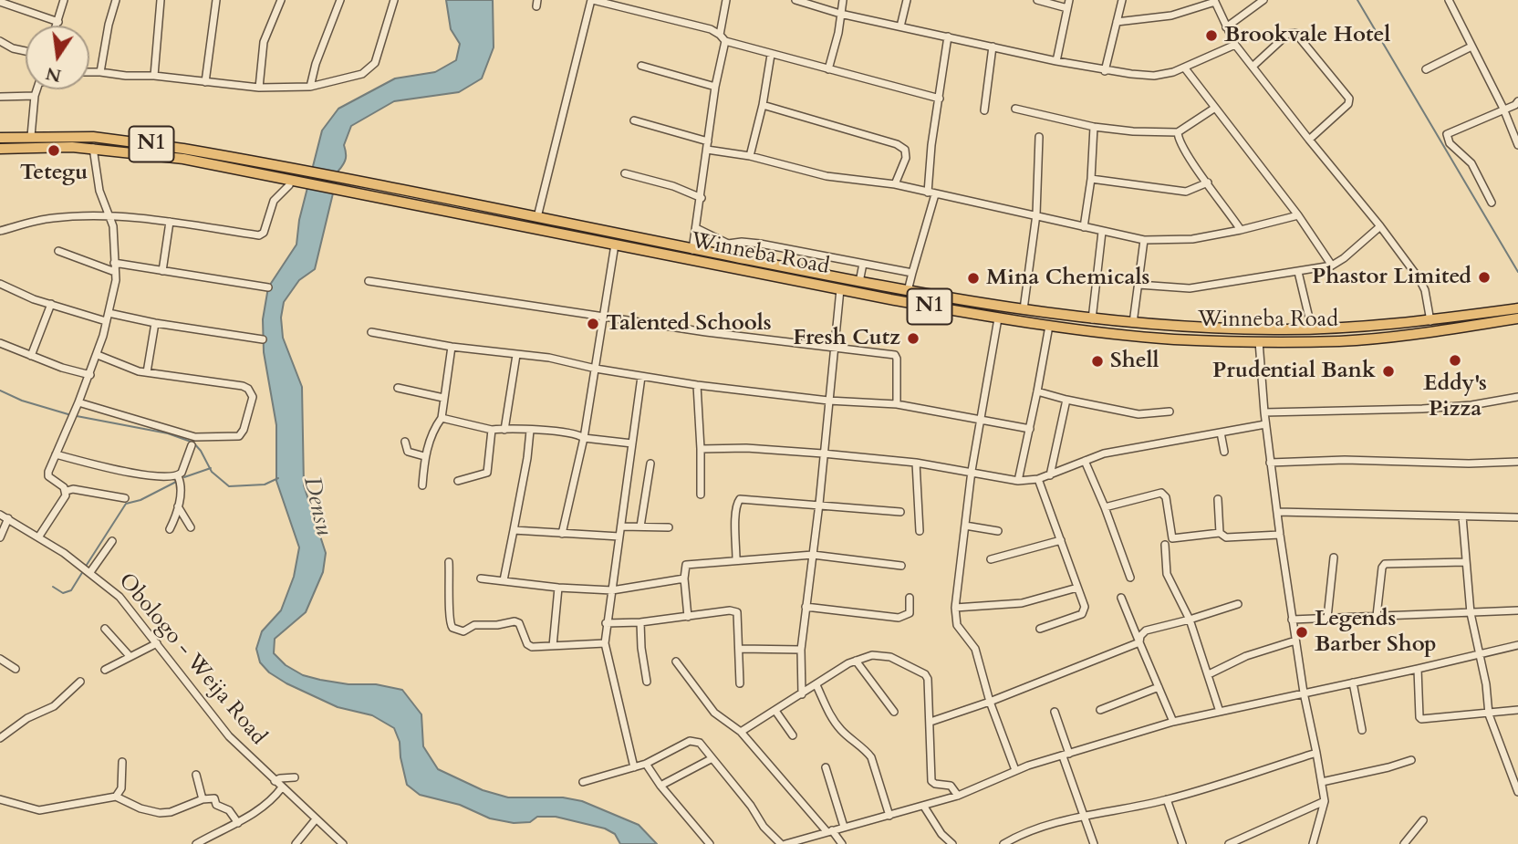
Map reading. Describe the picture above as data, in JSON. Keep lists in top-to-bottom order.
{
  "streets": {
    "highway": ["N1", "Winneba Road"],
    "street": ["Obologo - Weija Road"]
  },
  "water": ["Densu"],
  "places": [
    "Brookvale Hotel",
    "Tetegu",
    "Phastor Limited",
    "Mina Chemicals",
    "Talented Schools",
    "Fresh Cutz",
    "Eddy's Pizza",
    "Shell",
    "Prudential Bank",
    "Legends Barber Shop"
  ],
  "north": "bottom"
}
